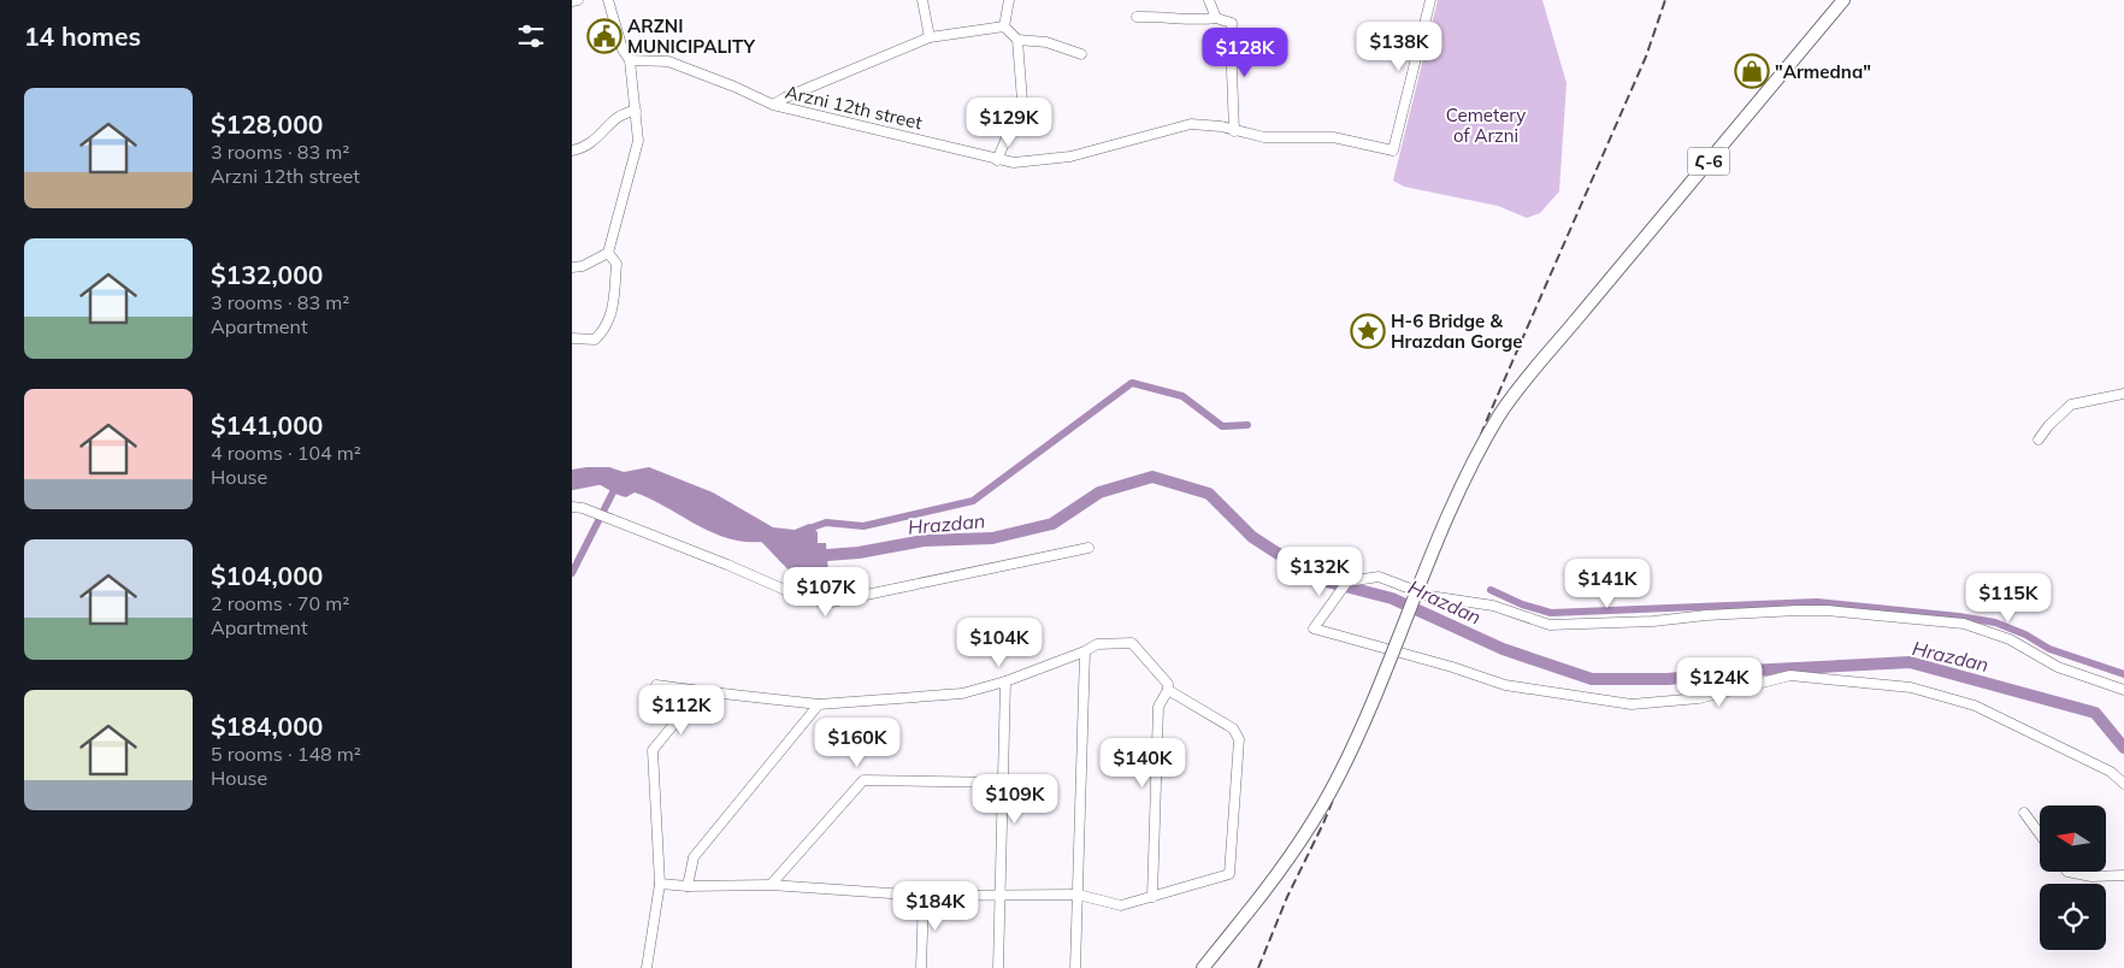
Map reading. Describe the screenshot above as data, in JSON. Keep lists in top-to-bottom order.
{
  "streets": {
    "main road": ["Հ-6"],
    "street": ["Arzni 12th street"]
  },
  "water": ["Hrazdan"],
  "parks": ["Cemetery of Arzni"],
  "places": {
    "public building": ["ARZNI MUNICIPALITY"],
    "shop": ["\"Armedna\""],
    "place": ["H-6 Bridge & Hrazdan Gorge"]
  },
  "north": "left",
  "page": {
    "heading": "14 homes",
    "price": [
      "$138K",
      "$128K",
      "$129K",
      "$132K",
      "$141K",
      "$107K",
      "$115K",
      "$104K",
      "$124K",
      "$112K",
      "$160K",
      "$140K",
      "$109K",
      "$184K"
    ],
    "list": [
      {
        "name": "$128,000",
        "note": "3 rooms · 83 m² · Arzni 12th street"
      },
      {
        "name": "$132,000",
        "note": "3 rooms · 83 m² · Apartment"
      },
      {
        "name": "$141,000",
        "note": "4 rooms · 104 m² · House"
      },
      {
        "name": "$104,000",
        "note": "2 rooms · 70 m² · Apartment"
      },
      {
        "name": "$184,000",
        "note": "5 rooms · 148 m² · House"
      }
    ]
  }
}
